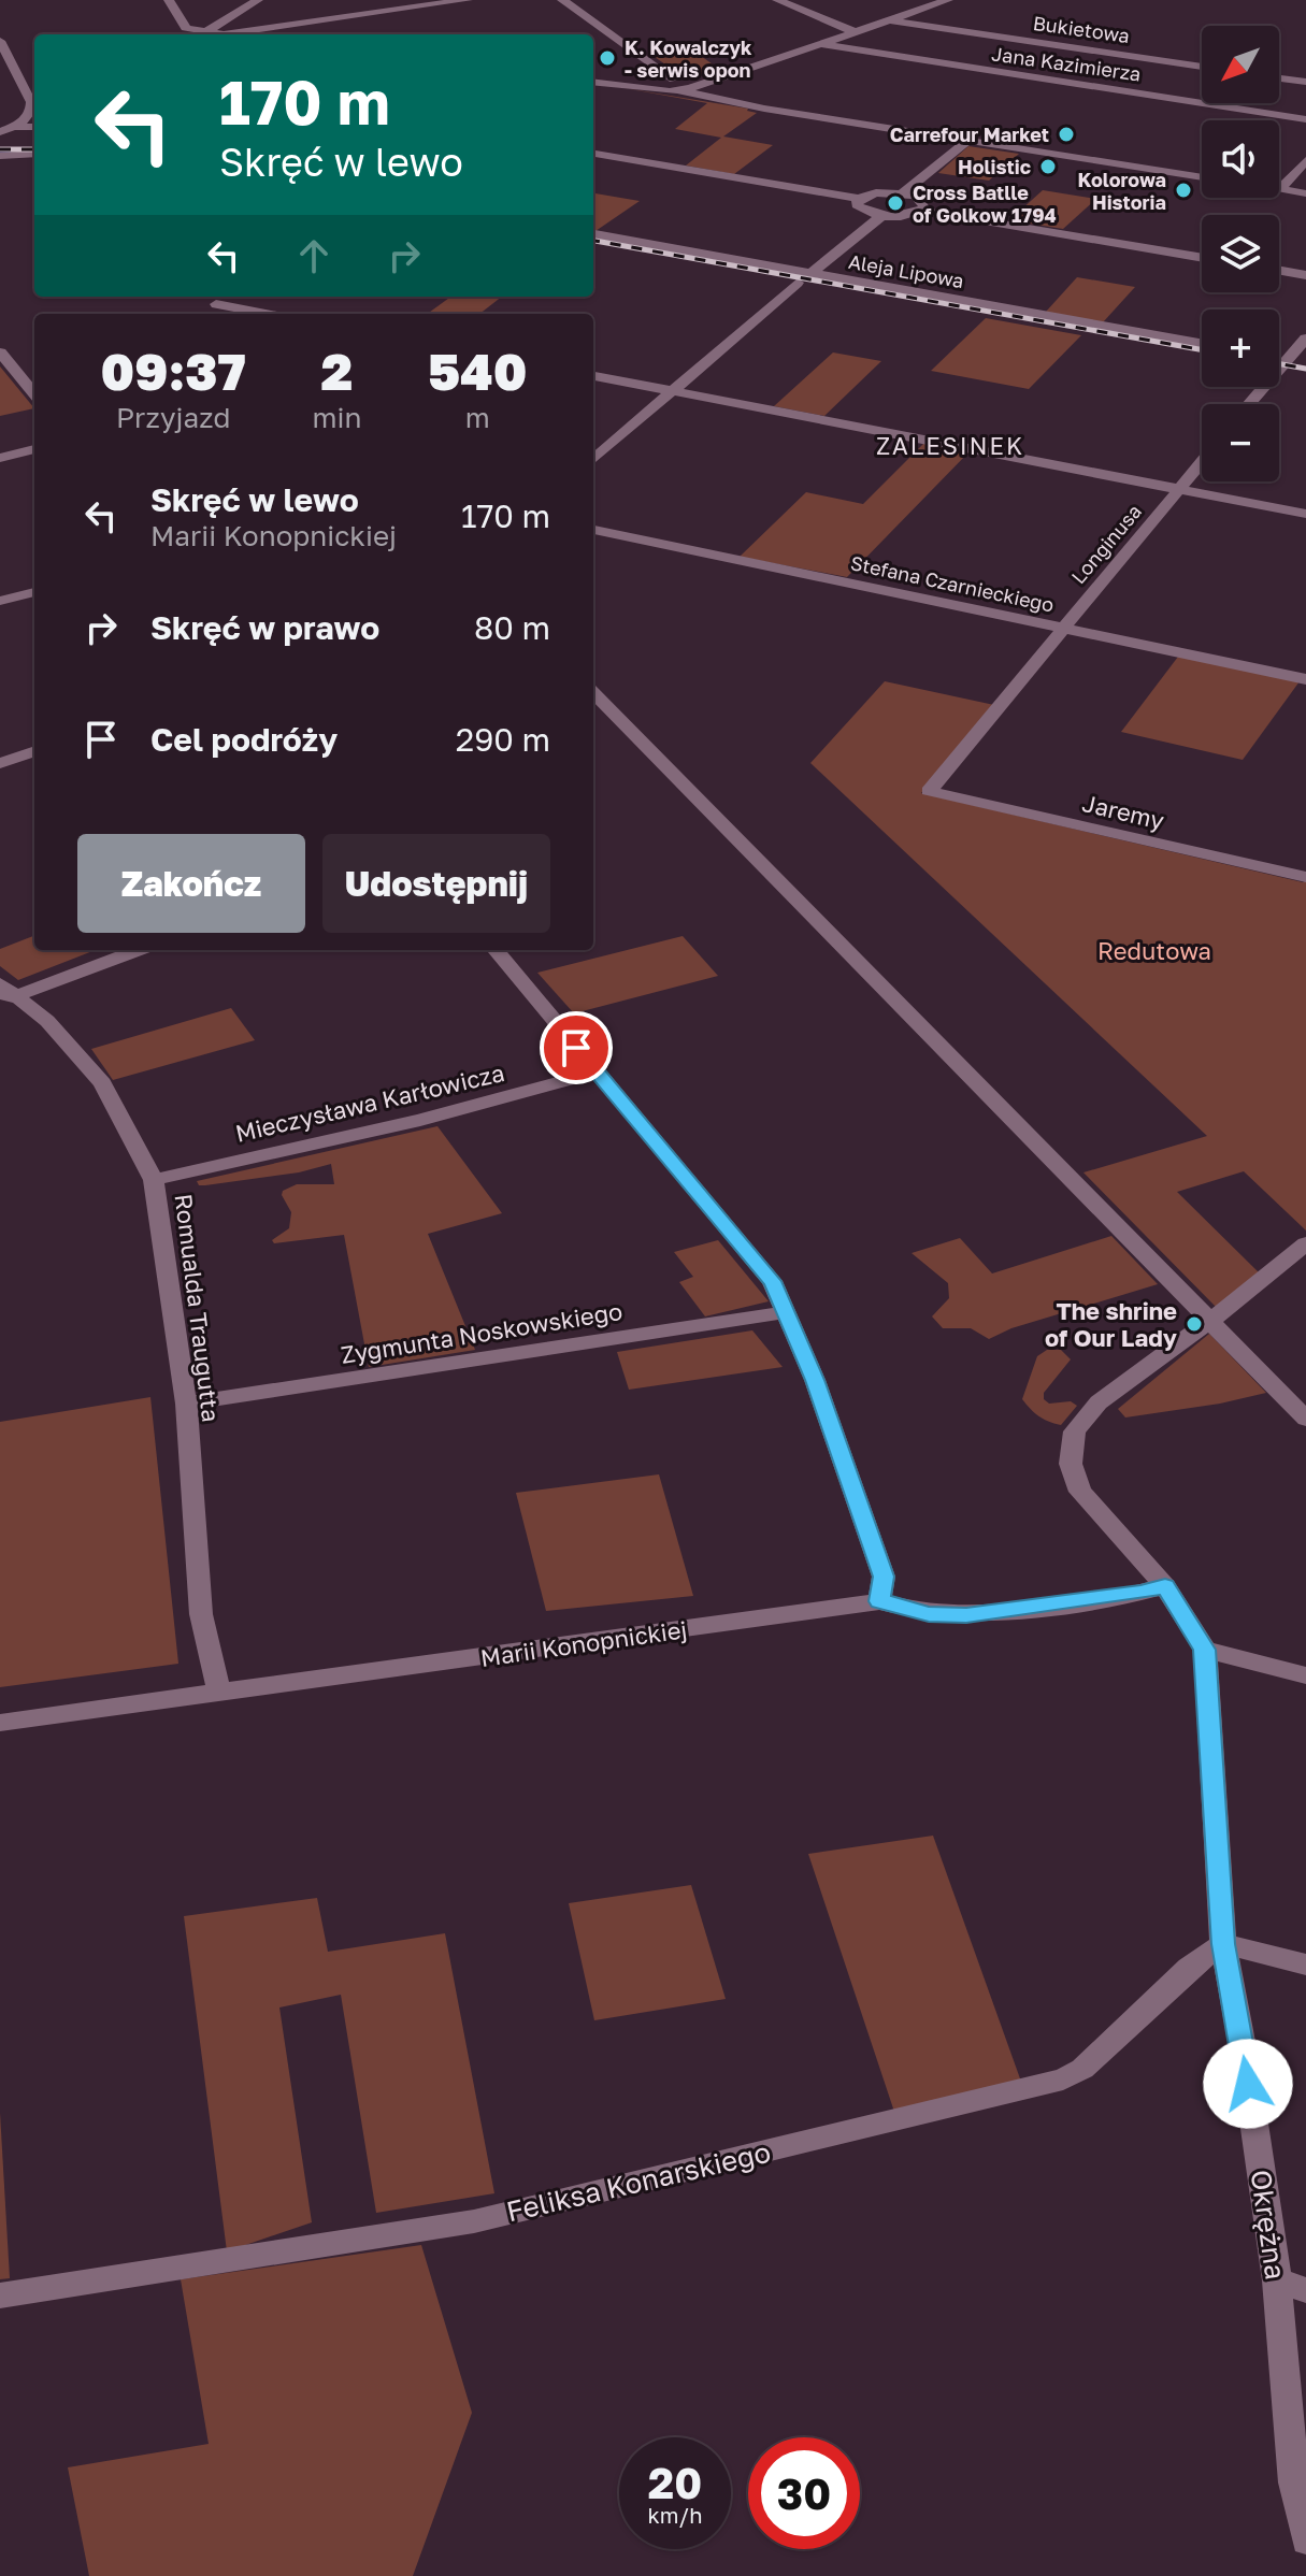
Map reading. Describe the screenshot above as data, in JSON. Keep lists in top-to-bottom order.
{
  "streets": {
    "street": [
      "Bukietowa",
      "Jana Kazimierza",
      "Aleja Lipowa",
      "Longinusa",
      "Stefana Czarnieckiego",
      "Jaremy",
      "Mieczysława Karłowicza",
      "Romualda Traugutta",
      "Zygmunta Noskowskiego",
      "Marii Konopnickiej",
      "Feliksa Konarskiego",
      "Okrężna"
    ]
  },
  "crossings": [
    ["Longinusa", "Stefana Czarnieckiego"],
    ["Longinusa", "Jaremy"],
    ["Mieczysława Karłowicza", "Romualda Traugutta"],
    ["Romualda Traugutta", "Zygmunta Noskowskiego"],
    ["Romualda Traugutta", "Marii Konopnickiej"],
    ["Marii Konopnickiej", "Okrężna"],
    ["Feliksa Konarskiego", "Okrężna"]
  ],
  "districts": ["ZALESINEK"],
  "parks": ["Redutowa"],
  "places": [
    "K. Kowalczyk - serwis opon",
    "Carrefour Market",
    "Holistic",
    "Kolorowa Historia",
    "Cross Batlle of Golkow 1794",
    "The shrine of Our Lady"
  ],
  "north": "bottom left",
  "page": {
    "map_buttons": ["+", "−"],
    "turn": ["170 m", "Skręć w lewo"],
    "eta": [
      "09:37",
      "Przyjazd",
      "2",
      "min",
      "540",
      "m"
    ],
    "list": [
      {
        "name": "Skręć w lewo",
        "note": "Marii Konopnickiej",
        "value": "170 m"
      },
      {
        "name": "Skręć w prawo",
        "value": "80 m"
      },
      {
        "name": "Cel podróży",
        "value": "290 m"
      }
    ],
    "buttons": ["Zakończ", "Udostępnij"],
    "speed": "20 km/h",
    "limit": "30"
  }
}
